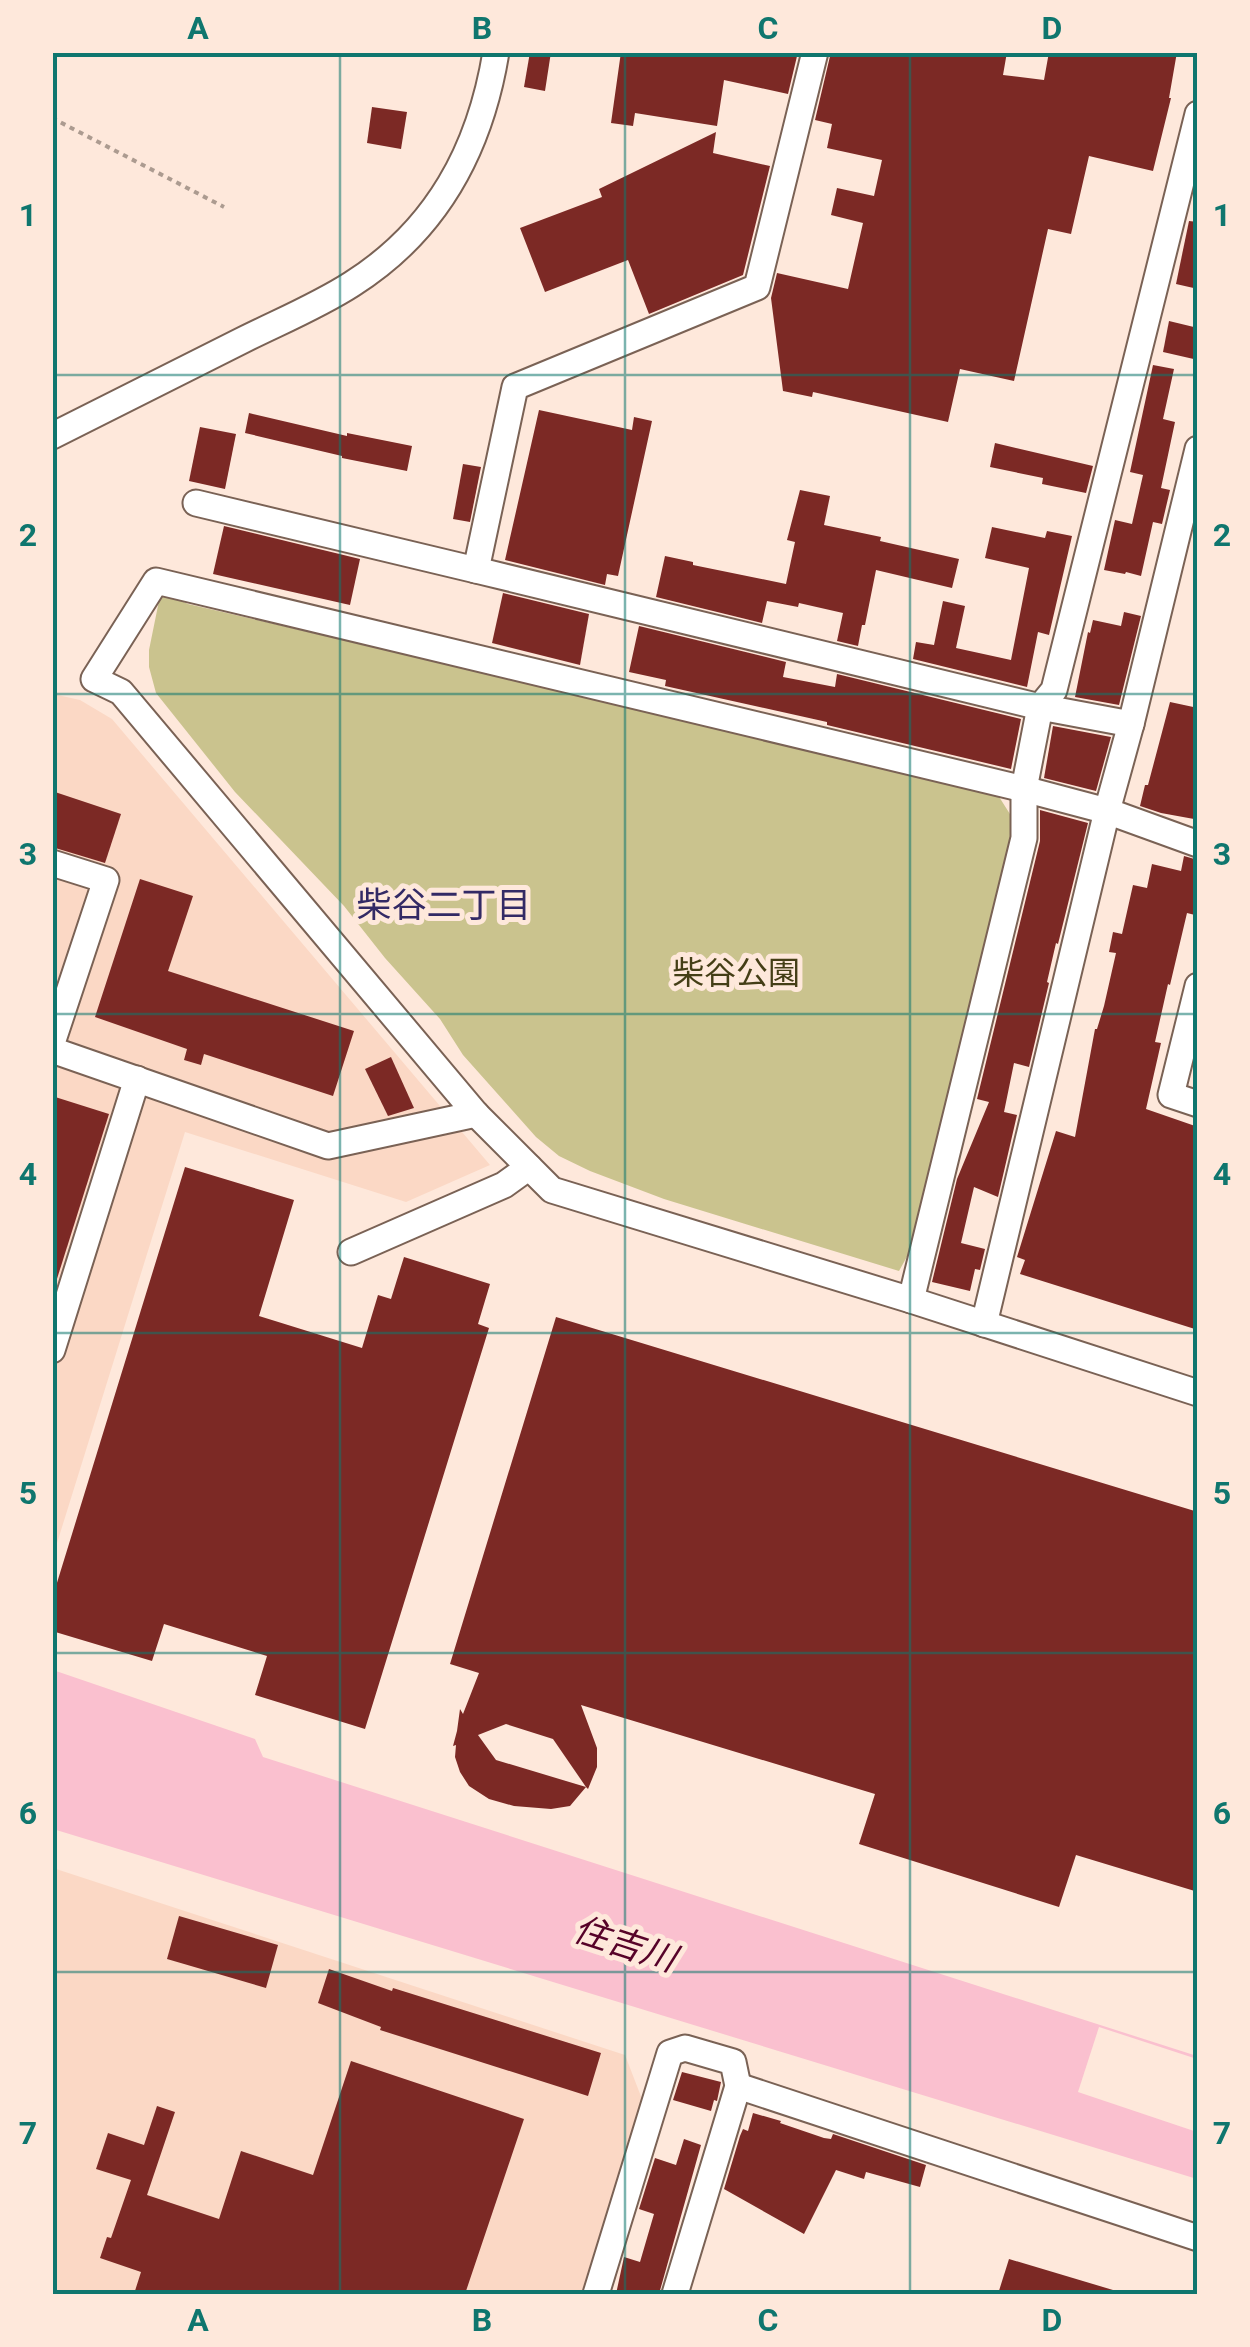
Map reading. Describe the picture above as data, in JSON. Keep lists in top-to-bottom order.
{
  "districts": ["柴谷二丁目"],
  "water": ["住吉川"],
  "parks": ["柴谷公園"],
  "grid": {
    "columns": [
      "A",
      "B",
      "C",
      "D"
    ],
    "rows": [
      "1",
      "2",
      "3",
      "4",
      "5",
      "6",
      "7"
    ]
  }
}
